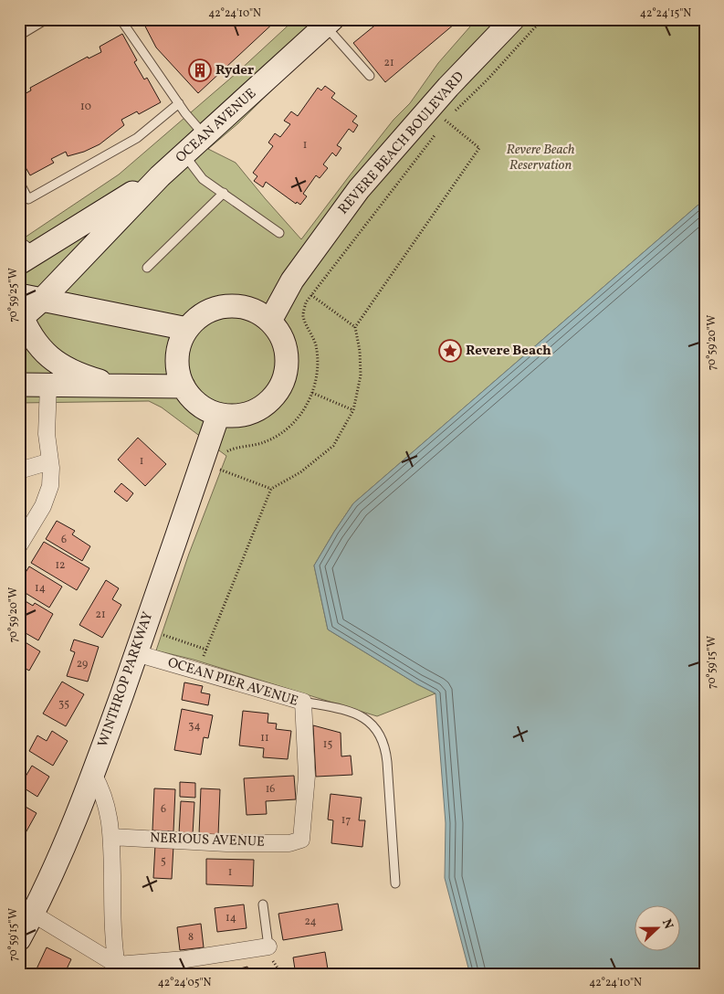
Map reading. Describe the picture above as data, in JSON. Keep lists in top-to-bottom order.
{
  "streets": {
    "main road": ["OCEAN AVENUE", "REVERE BEACH BOULEVARD", "WINTHROP PARKWAY"],
    "street": ["OCEAN PIER AVENUE", "NERIOUS AVENUE"]
  },
  "crossings": [
    ["REVERE BEACH BOULEVARD", "WINTHROP PARKWAY"],
    ["WINTHROP PARKWAY", "OCEAN PIER AVENUE"],
    ["OCEAN PIER AVENUE", "NERIOUS AVENUE"]
  ],
  "parks": ["Revere Beach Reservation"],
  "places": {
    "building": ["Ryder"],
    "place": ["Revere Beach"]
  },
  "house_numbers": [
    "21",
    "10",
    "1",
    "1",
    "6",
    "12",
    "14",
    "21",
    "29",
    "35",
    "34",
    "11",
    "15",
    "16",
    "6",
    "17",
    "5",
    "1",
    "14",
    "24",
    "8"
  ],
  "north": "right",
  "coordinates": [
    "42°24'10\"N",
    "42°24'15\"N",
    "70°59'25\"W",
    "70°59'20\"W",
    "70°59'15\"W",
    "42°24'05\"N"
  ]
}
